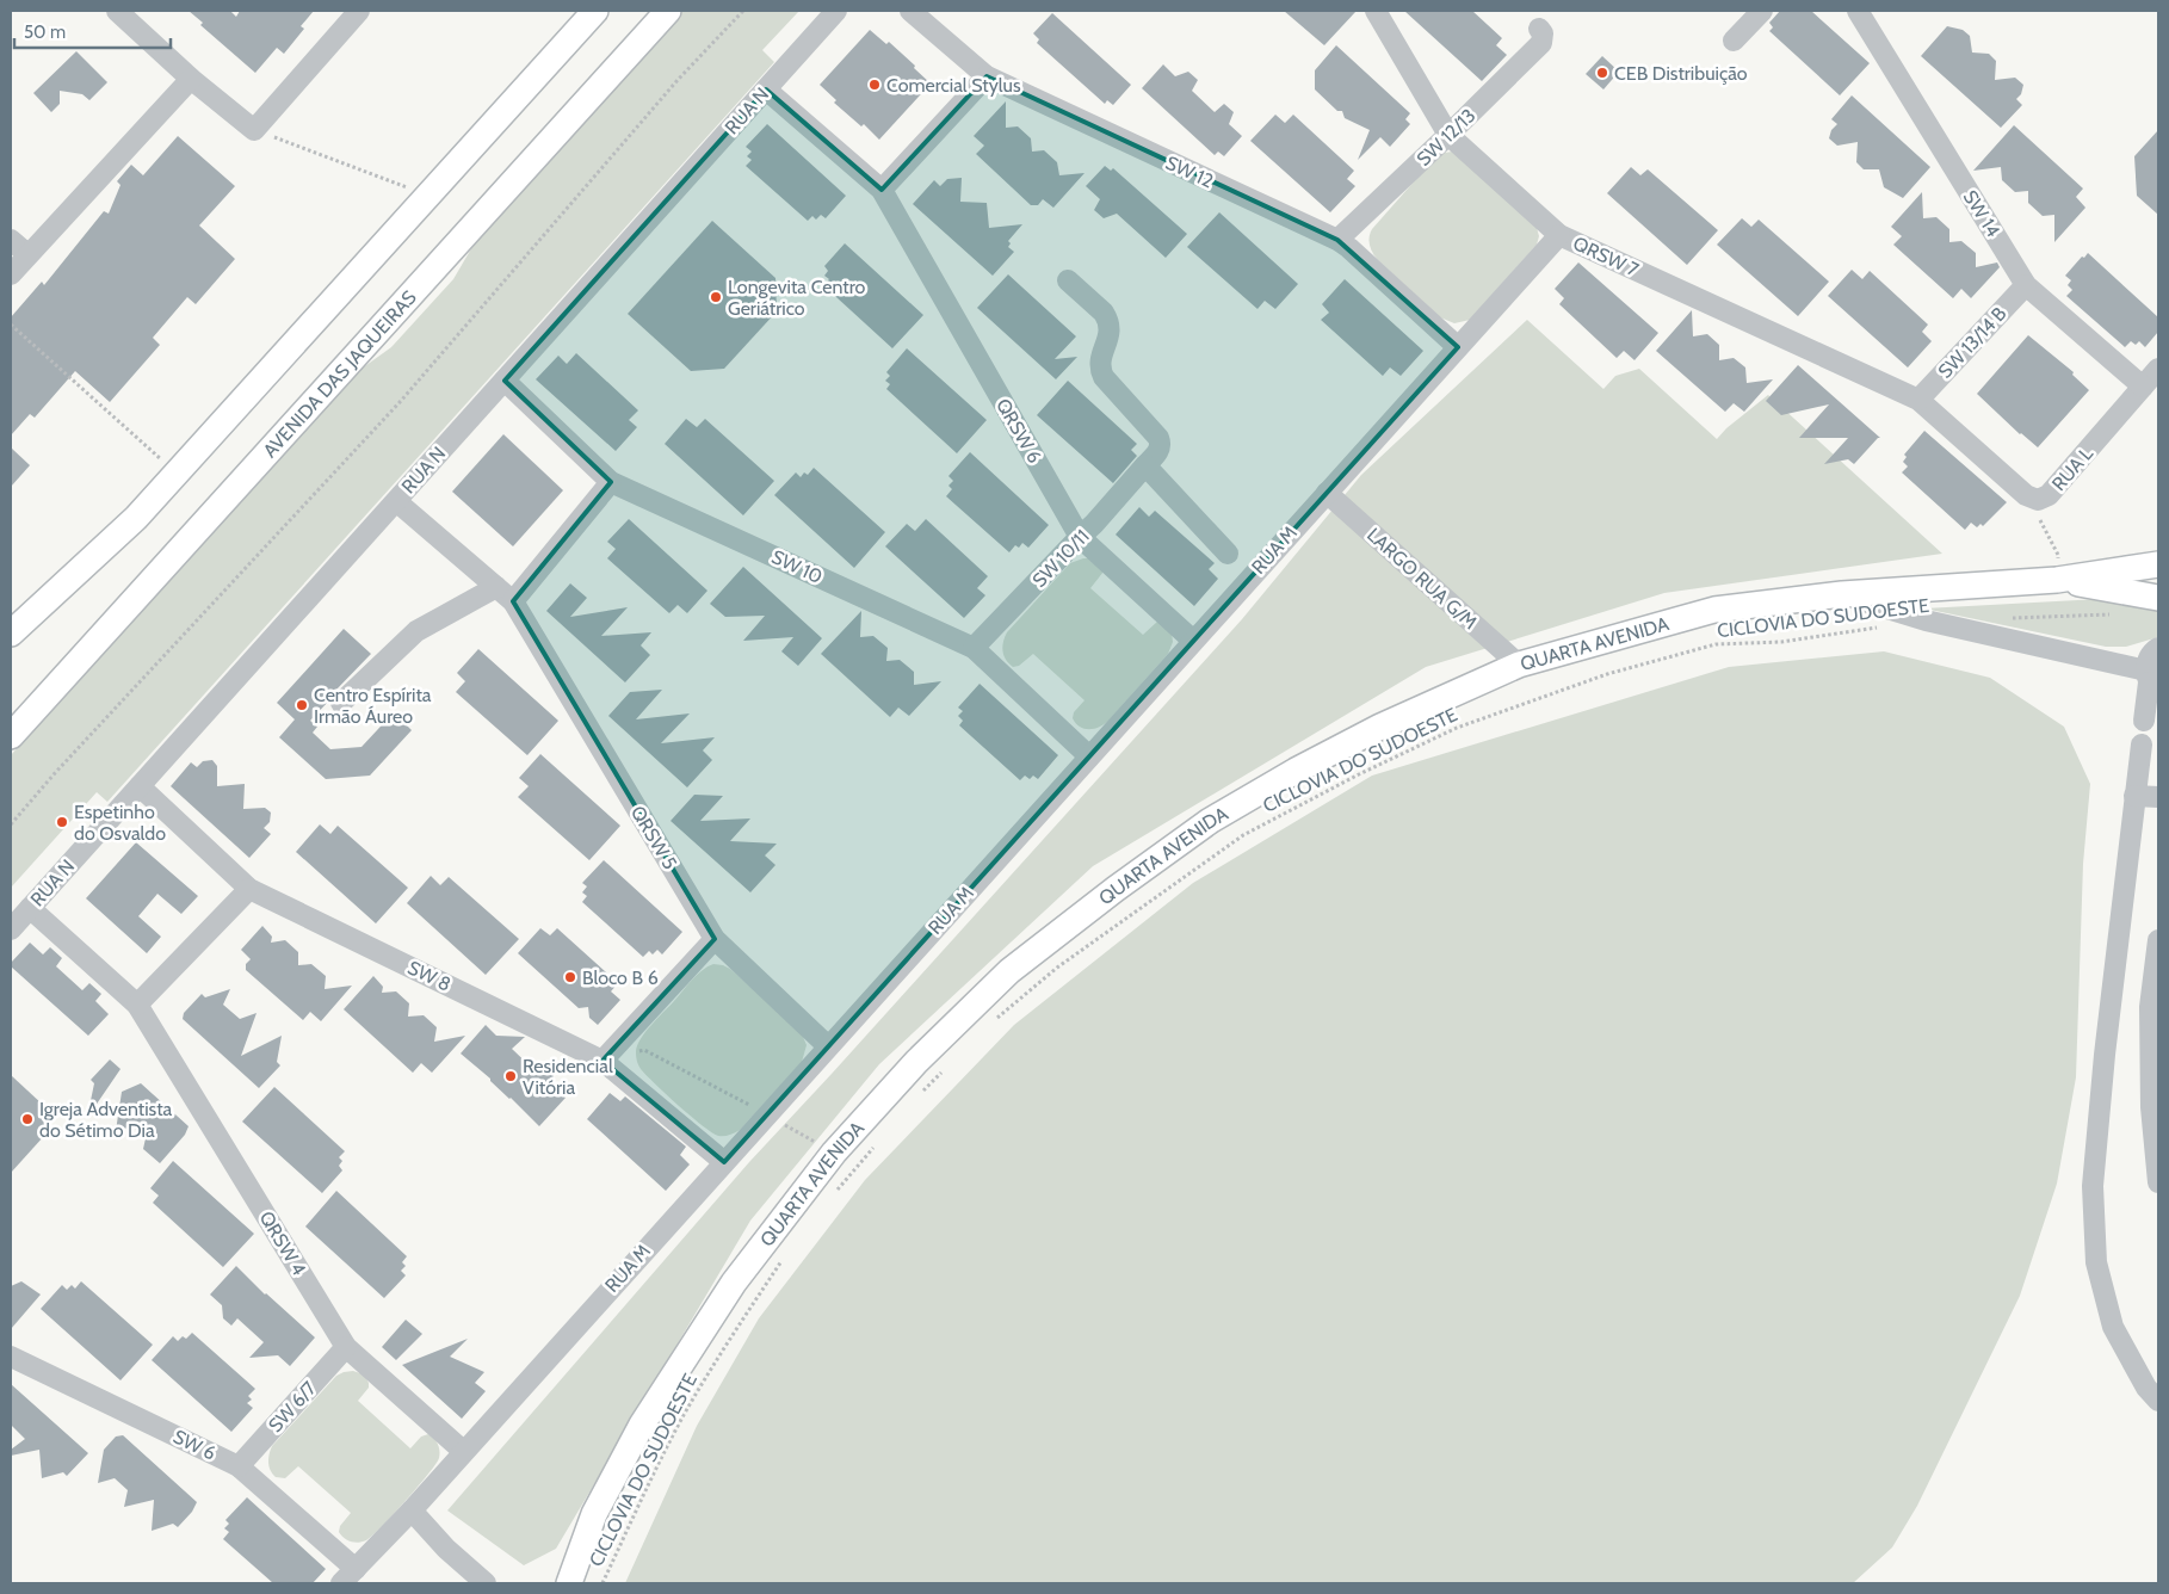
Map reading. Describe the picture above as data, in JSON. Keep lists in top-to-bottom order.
{
  "streets": {
    "main road": ["AVENIDA DAS JAQUEIRAS", "QUARTA AVENIDA"],
    "street": [
      "RUA N",
      "SW 12/13",
      "SW 12",
      "SW 14",
      "QRSW 7",
      "SW 13/14 B",
      "QRSW 6",
      "RUA L",
      "RUA M",
      "SW 10/11",
      "SW 10",
      "LARGO RUA G/M",
      "QRSW 5",
      "SW 8",
      "QRSW 4",
      "SW 6/7",
      "SW 6"
    ],
    "path": ["CICLOVIA DO SUDOESTE"]
  },
  "crossings": [
    ["RUA N", "QRSW 6"],
    ["RUA N", "SW 10"],
    ["RUA N", "QRSW 5"],
    ["RUA N", "SW 8"],
    ["RUA N", "QRSW 4"],
    ["SW 12/13", "SW 12"],
    ["SW 12/13", "QRSW 7"],
    ["SW 12", "RUA M"],
    ["SW 14", "SW 13/14 B"],
    ["SW 14", "RUA L"],
    ["QRSW 7", "SW 13/14 B"],
    ["QRSW 7", "RUA L"],
    ["QRSW 7", "RUA M"],
    ["SW 13/14 B", "RUA L"],
    ["QRSW 6", "RUA M"],
    ["QRSW 6", "SW 10/11"],
    ["RUA M", "SW 10"],
    ["RUA M", "LARGO RUA G/M"],
    ["RUA M", "QRSW 5"],
    ["RUA M", "SW 8"],
    ["RUA M", "QRSW 4"],
    ["RUA M", "SW 6"],
    ["SW 10/11", "SW 10"],
    ["LARGO RUA G/M", "QUARTA AVENIDA"],
    ["QRSW 4", "SW 6/7"],
    ["SW 6/7", "SW 6"]
  ],
  "places": [
    "CEB Distribuição",
    "Comercial Stylus",
    "Longevita Centro Geriátrico",
    "Centro Espírita Irmão Áureo",
    "Espetinho do Osvaldo",
    "Bloco B 6",
    "Residencial Vitória",
    "Igreja Adventista do Sétimo Dia"
  ],
  "scale_bar": "50 m"
}
